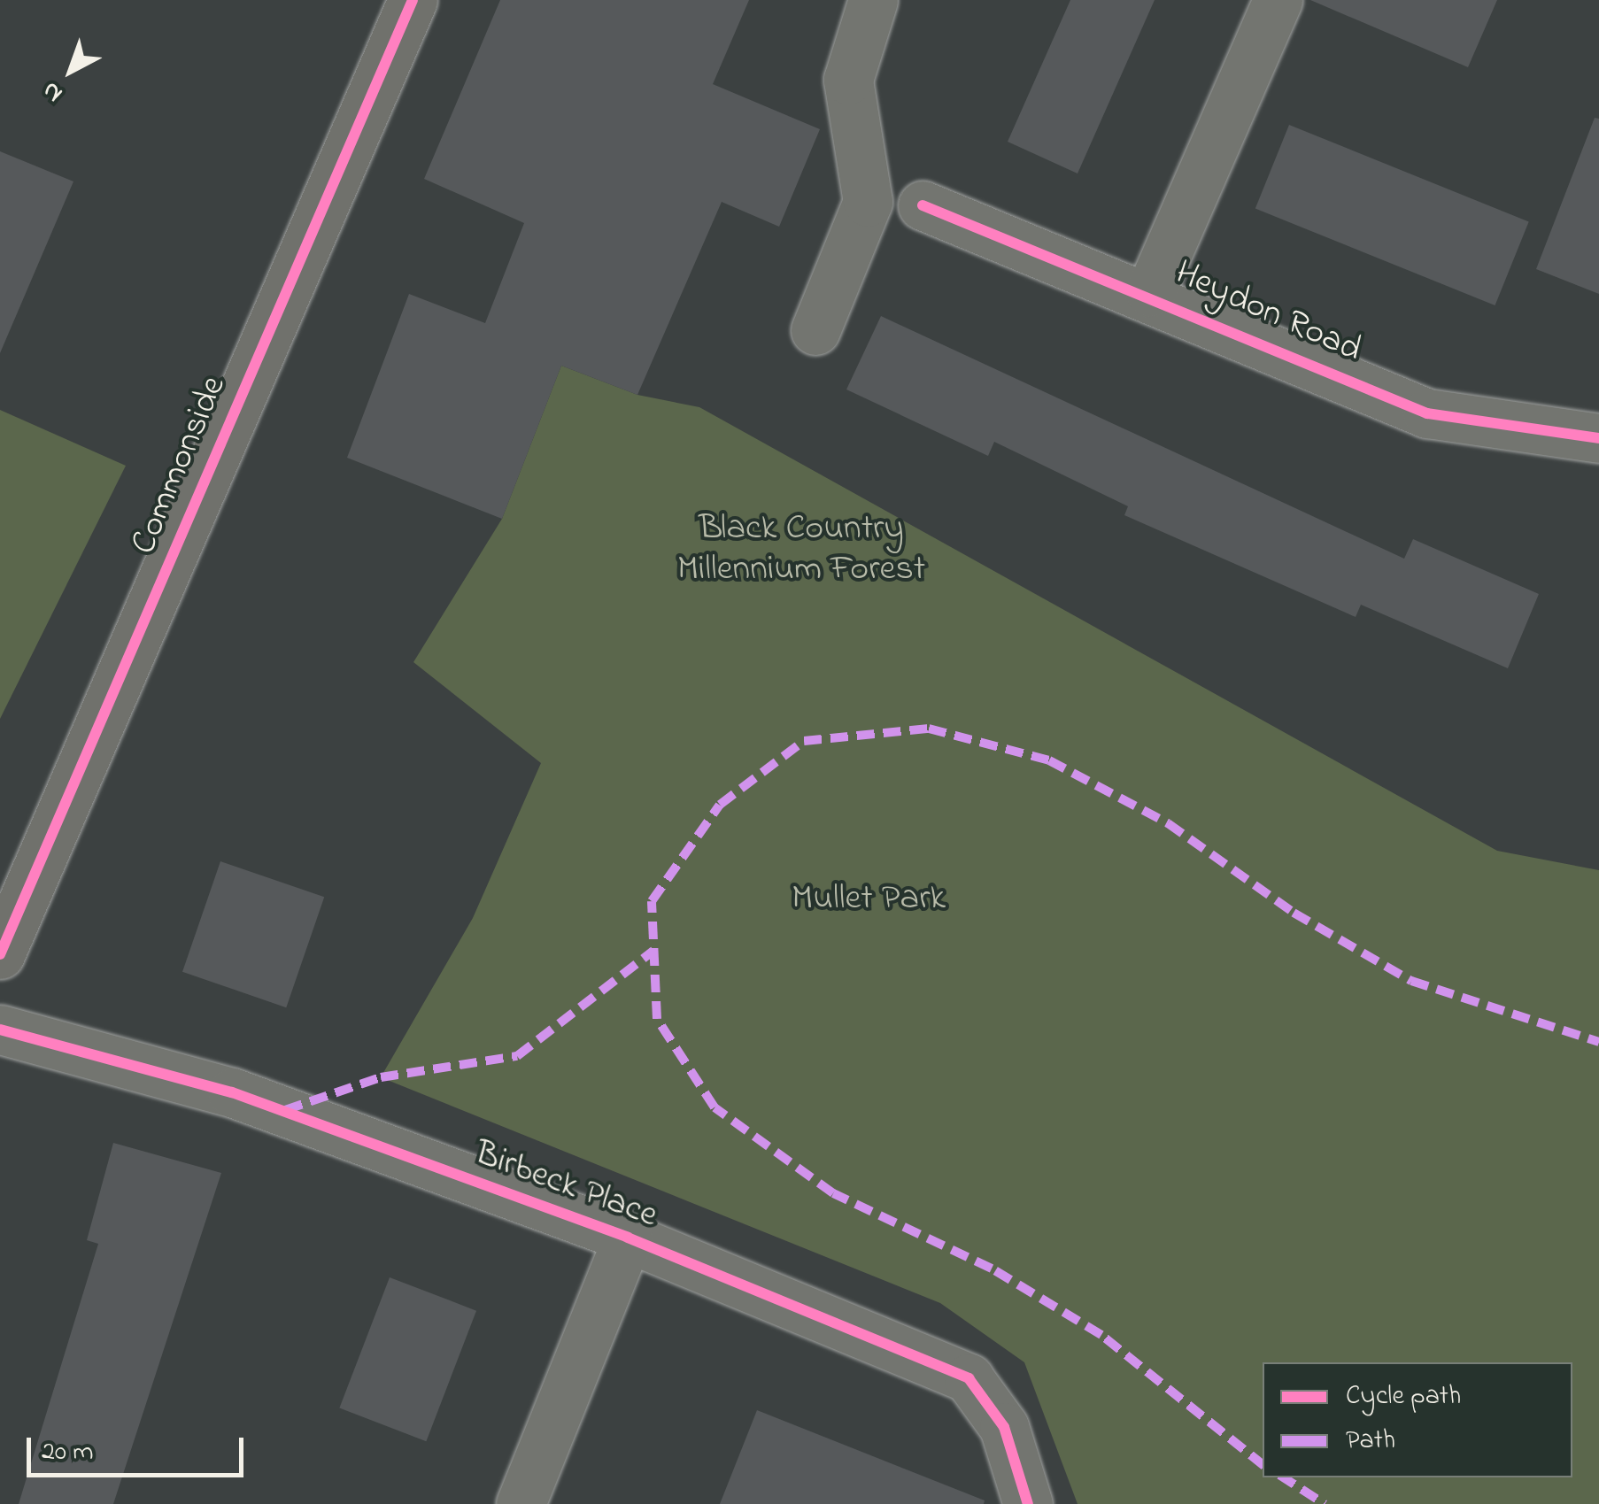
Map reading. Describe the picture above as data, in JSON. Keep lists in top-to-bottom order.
{
  "streets": {
    "main road": ["Commonside"],
    "street": ["Heydon Road", "Birbeck Place"]
  },
  "parks": ["Black Country Millennium Forest", "Mullet Park"],
  "legend": ["Cycle path", "Path"],
  "scale_bar": "20 m",
  "north": "bottom left"
}
